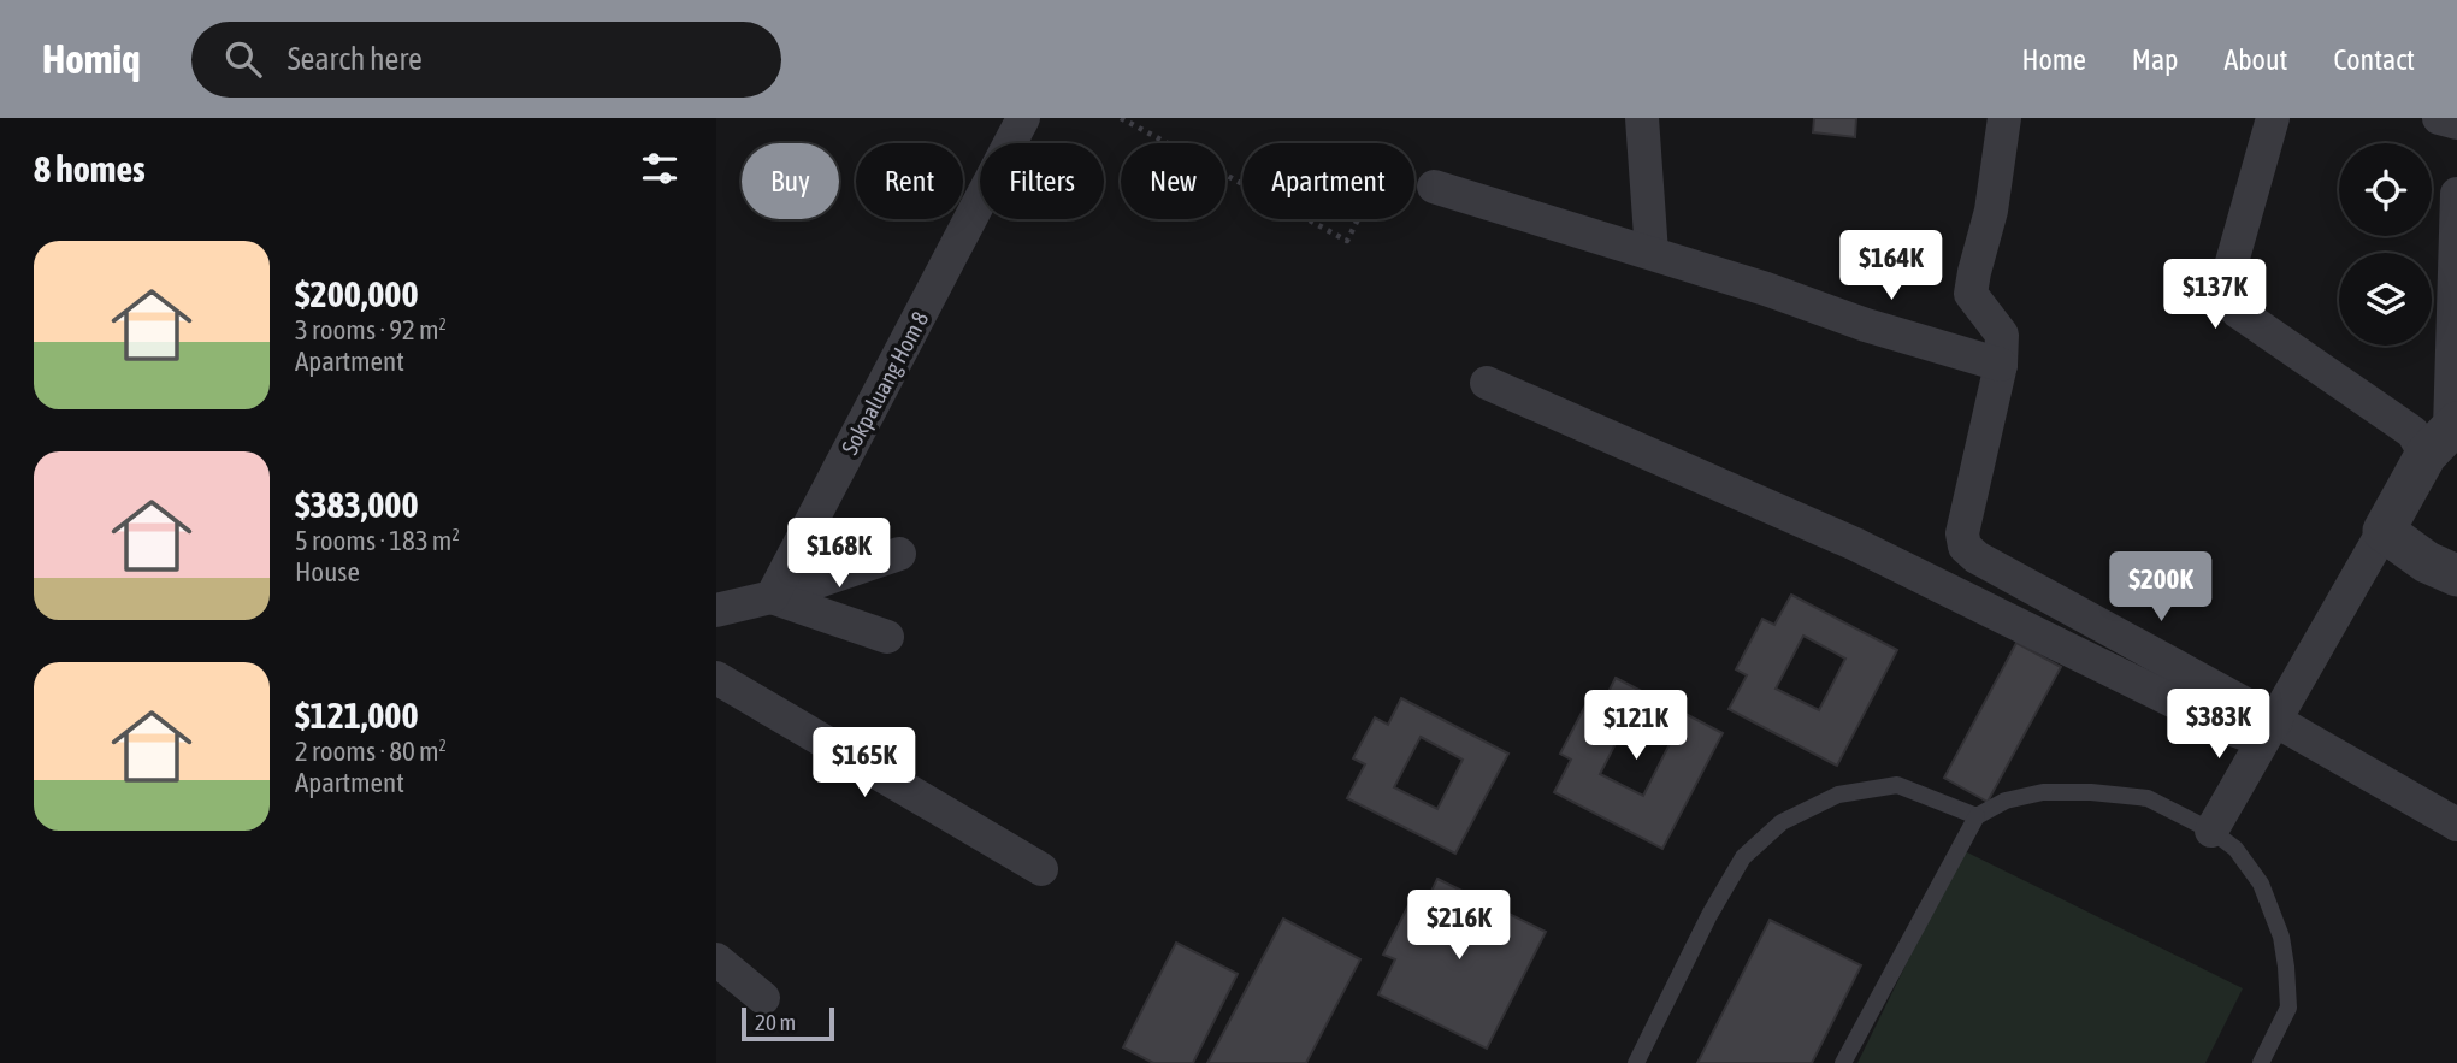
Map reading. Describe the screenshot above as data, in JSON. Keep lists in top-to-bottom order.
{
  "streets": {
    "street": ["Sokpaluang Hom 8"]
  },
  "scale_bar": "20 m",
  "page": {
    "header": "Homiq",
    "search": "Search here",
    "nav": [
      "Home",
      "Map",
      "About",
      "Contact"
    ],
    "heading": "8 homes",
    "chip": [
      "Buy",
      "Rent",
      "Filters",
      "New",
      "Apartment"
    ],
    "list": [
      {
        "name": "$200,000",
        "note": "3 rooms · 92 m² · Apartment"
      },
      {
        "name": "$383,000",
        "note": "5 rooms · 183 m² · House"
      },
      {
        "name": "$121,000",
        "note": "2 rooms · 80 m² · Apartment"
      }
    ],
    "price": [
      "$164K",
      "$137K",
      "$168K",
      "$200K",
      "$383K",
      "$121K",
      "$165K",
      "$216K"
    ],
    "scale": "20 m"
  }
}
